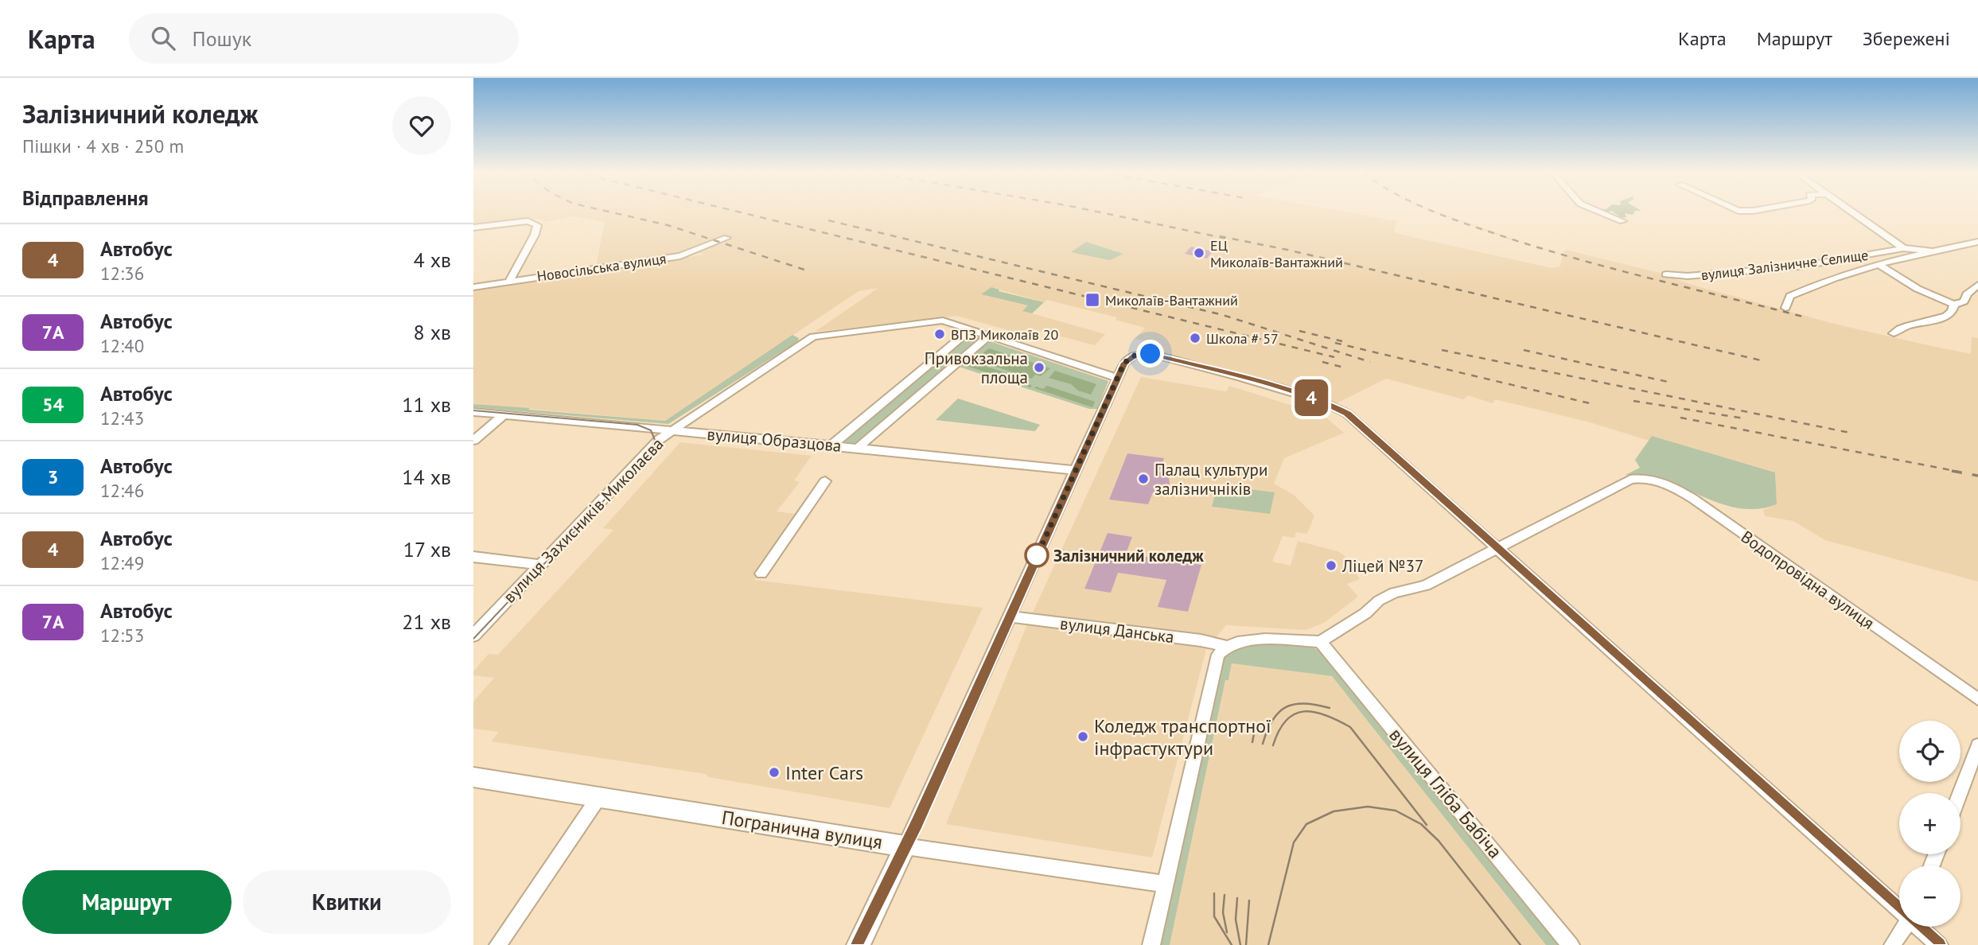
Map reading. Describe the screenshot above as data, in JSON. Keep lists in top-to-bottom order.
{
  "streets": {
    "main road": ["Погранична вулиця"],
    "street": [
      "вулиця Залізничне Селище",
      "Новосільська вулиця",
      "вулиця Образцова",
      "вулиця Захисників Миколаєва",
      "Водопровідна вулиця",
      "вулиця Данська",
      "вулиця Гліба Бабіча"
    ]
  },
  "crossings": [
    ["вулиця Образцова", "вулиця Захисників Миколаєва"]
  ],
  "places": {
    "other": [
      "ЕЦ Миколаїв-Вантажний",
      "ВПЗ Миколаїв 20",
      "Школа # 57",
      "Привокзальна площа",
      "Палац культури залізничніків",
      "Залізничний коледж",
      "Ліцей №37",
      "Коледж транспортної інфрастуктури",
      "Inter Cars"
    ],
    "transit": ["Миколаїв-Вантажний"]
  },
  "lines": ["bus line 4"],
  "page": {
    "header": "Карта",
    "search": "Пошук",
    "nav": ["Карта", "Маршрут", "Збережені"],
    "heading": [
      ["Залізничний коледж", "Пішки · 4 хв · 250 m"],
      "Відправлення"
    ],
    "on_map": "4",
    "list": [
      {
        "mark": "4",
        "name": "Автобус",
        "note": "12:36",
        "value": "4 хв"
      },
      {
        "mark": "7А",
        "name": "Автобус",
        "note": "12:40",
        "value": "8 хв"
      },
      {
        "mark": "54",
        "name": "Автобус",
        "note": "12:43",
        "value": "11 хв"
      },
      {
        "mark": "3",
        "name": "Автобус",
        "note": "12:46",
        "value": "14 хв"
      },
      {
        "mark": "4",
        "name": "Автобус",
        "note": "12:49",
        "value": "17 хв"
      },
      {
        "mark": "7А",
        "name": "Автобус",
        "note": "12:53",
        "value": "21 хв"
      }
    ],
    "map_buttons": ["+", "−"],
    "buttons": ["Маршрут", "Квитки"]
  }
}
